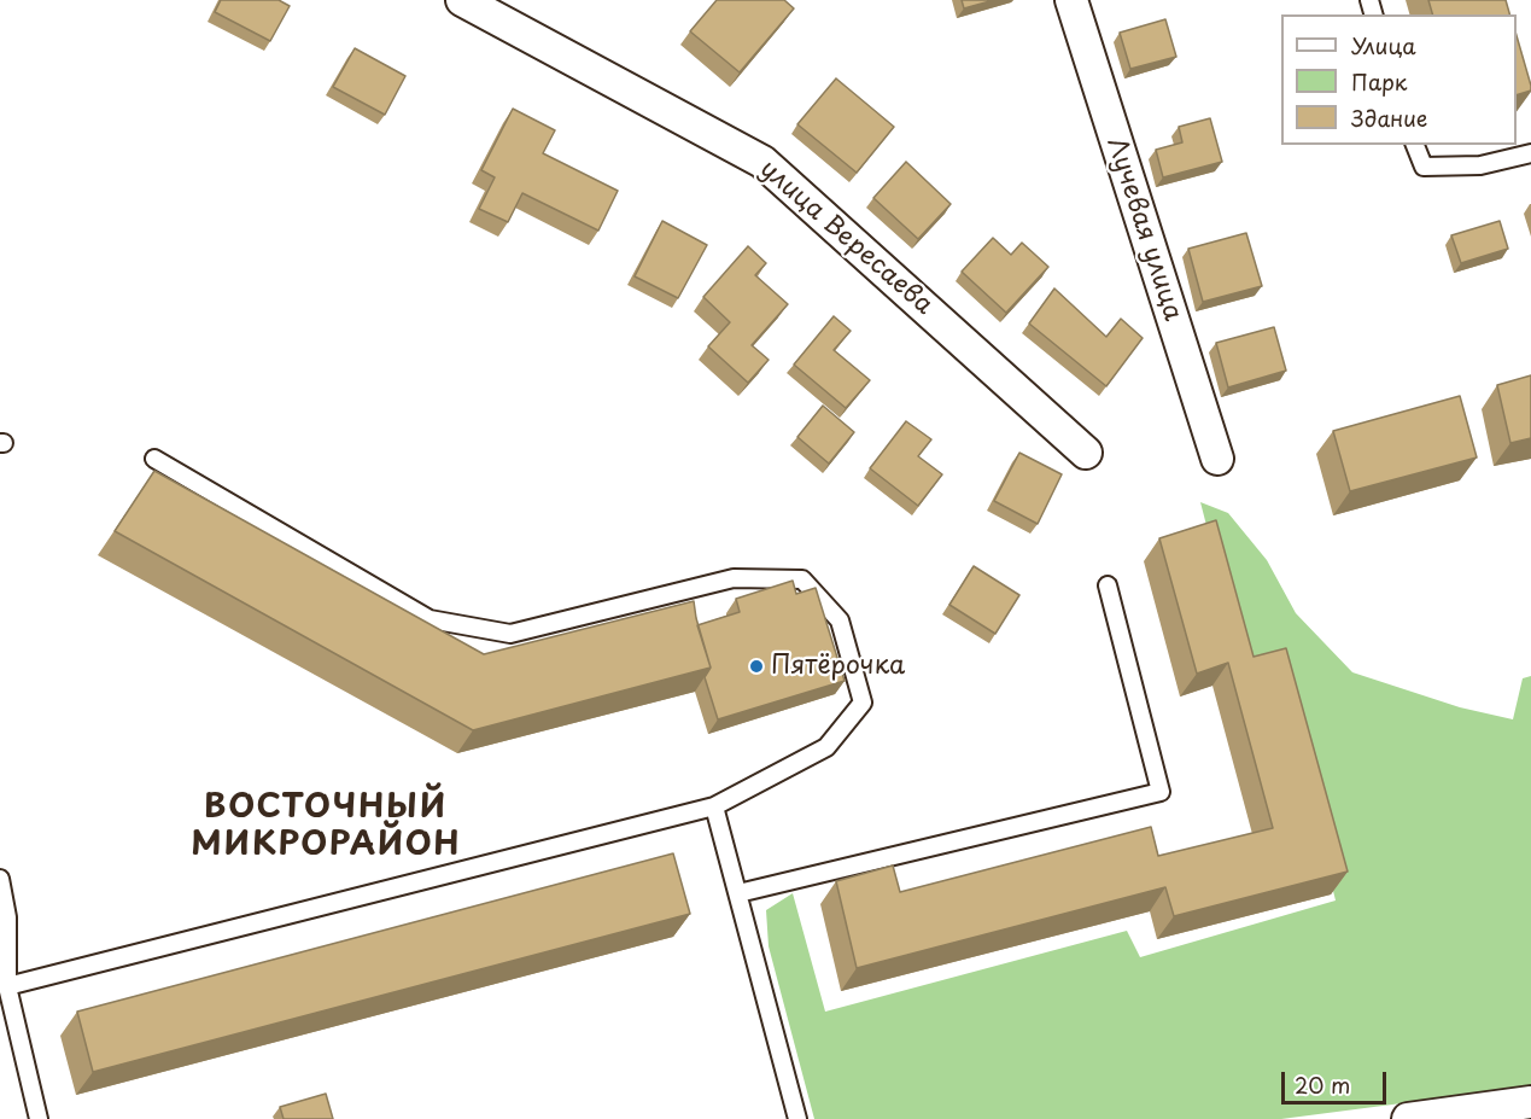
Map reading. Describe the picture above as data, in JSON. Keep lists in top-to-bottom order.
{
  "streets": {
    "street": ["Лучевая улица", "улица Вересаева"]
  },
  "districts": ["ВОСТОЧНЫЙ МИКРОРАЙОН"],
  "places": ["Пятёрочка"],
  "legend": ["Улица", "Парк", "Здание"],
  "scale_bar": "20 m"
}
